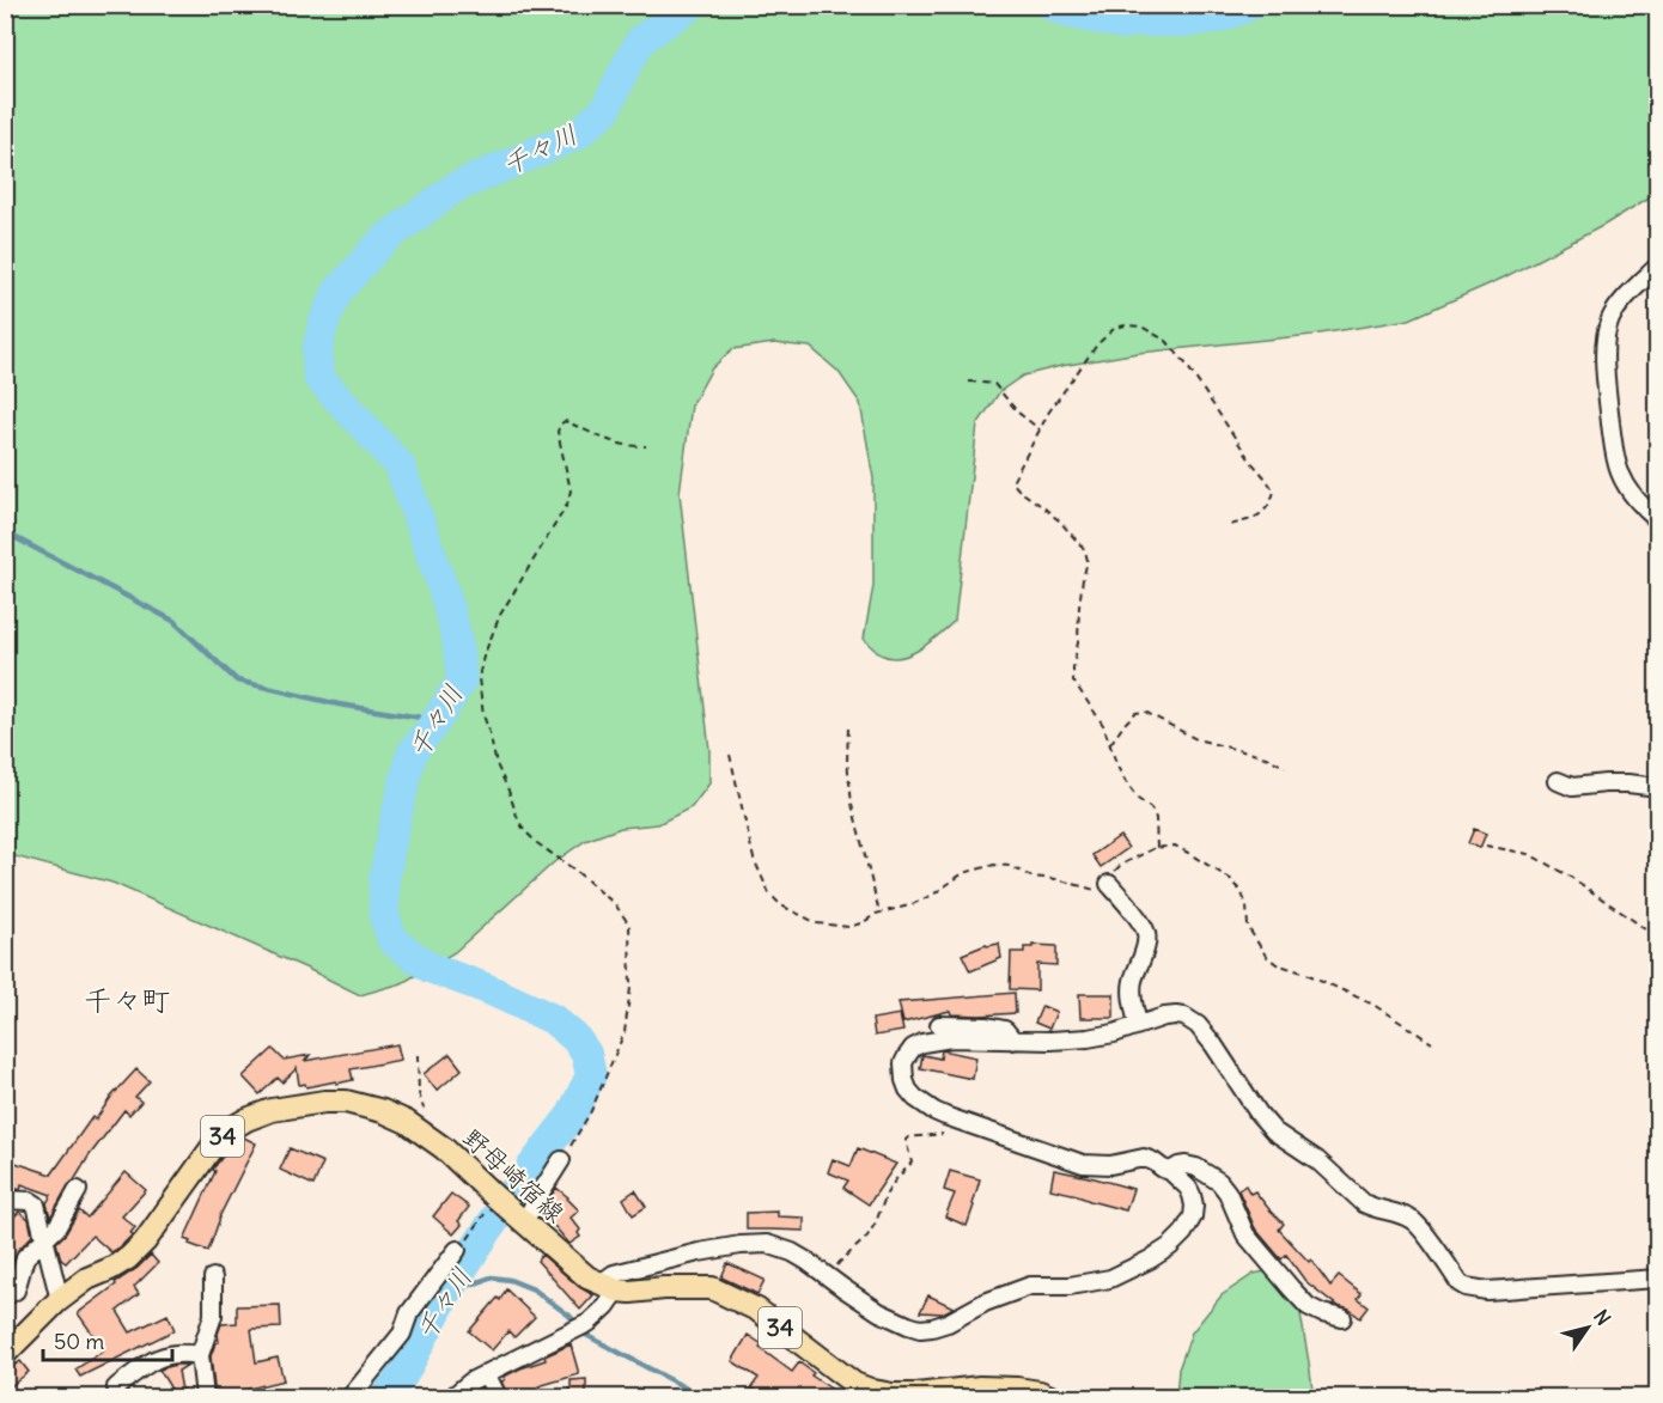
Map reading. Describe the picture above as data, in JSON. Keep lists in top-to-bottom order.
{
  "streets": {
    "main road": ["34", "野母崎宿線"]
  },
  "crossings": [
    ["34", "野母崎宿線"]
  ],
  "districts": ["千々町"],
  "water": ["千々川"],
  "scale_bar": "50 m",
  "north": "top right"
}
